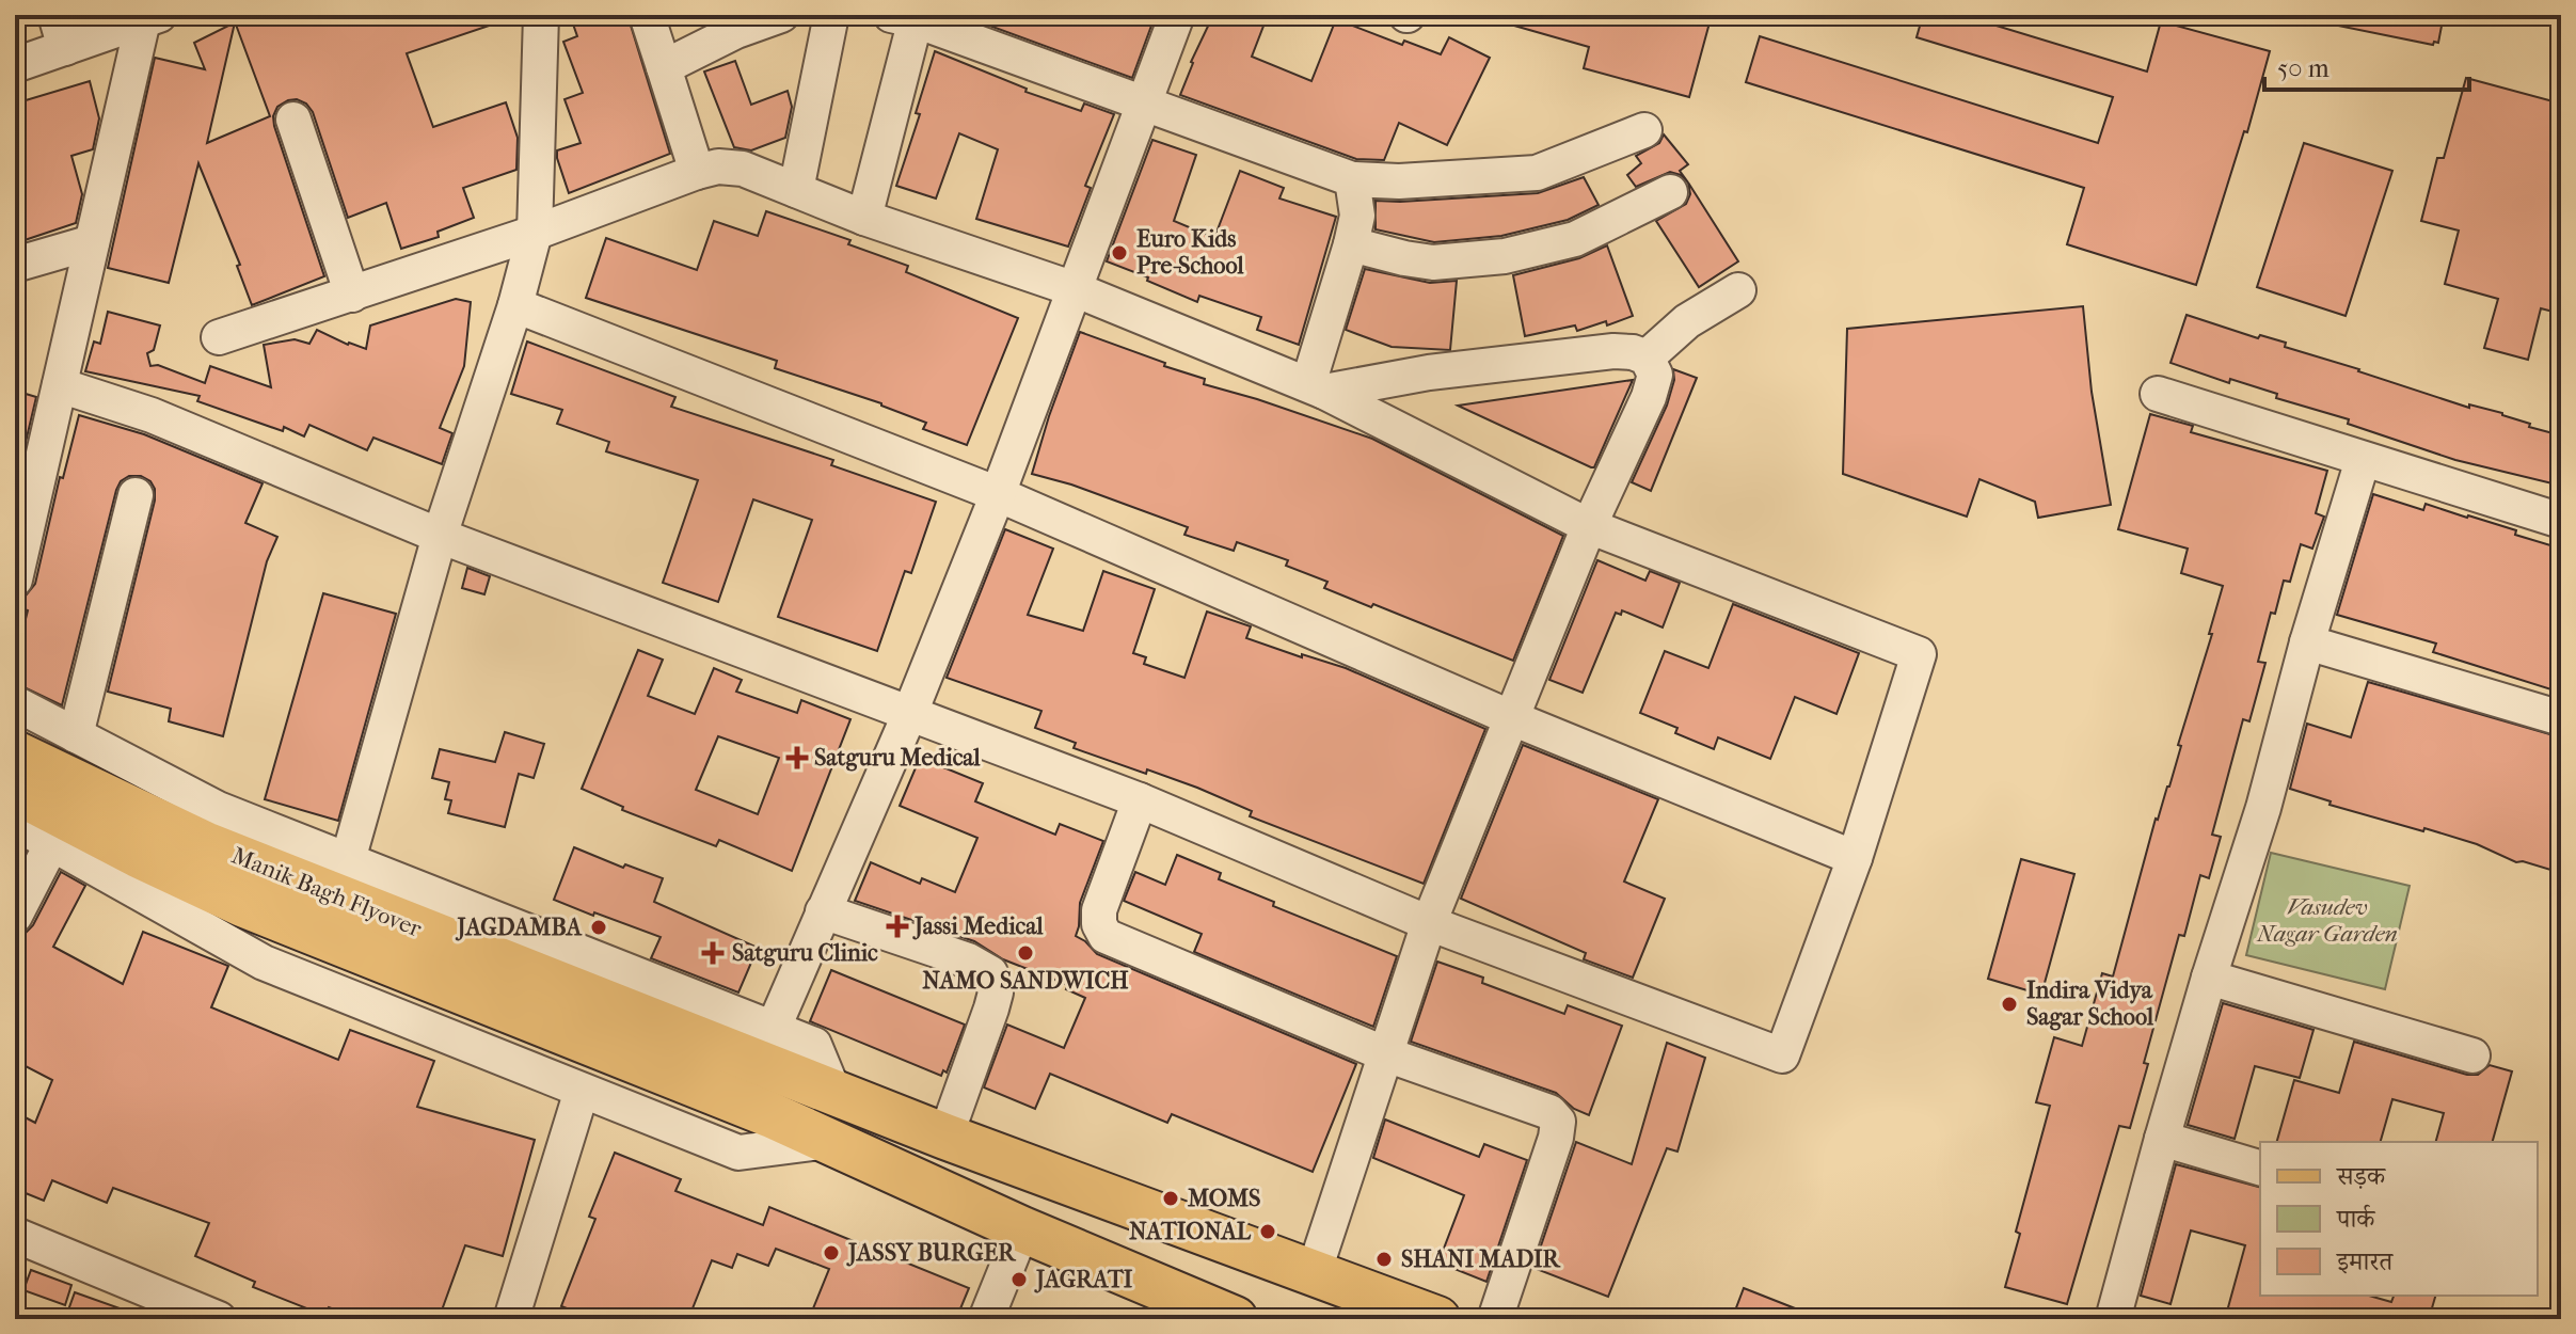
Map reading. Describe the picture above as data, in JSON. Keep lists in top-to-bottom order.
{
  "streets": {
    "main road": ["Manik Bagh Flyover"]
  },
  "parks": ["Vasudev Nagar Garden"],
  "places": {
    "other": [
      "Euro Kids Pre-School",
      "JAGDAMBA",
      "NAMO SANDWICH",
      "Indira Vidya Sagar School",
      "MOMS",
      "NATIONAL",
      "JASSY BURGER",
      "SHANI MADIR",
      "JAGRATI"
    ],
    "health": ["Satguru Medical", "Jassi Medical", "Satguru Clinic"]
  },
  "legend": ["सड़क", "पार्क", "इमारत"],
  "scale_bar": "50 m"
}
